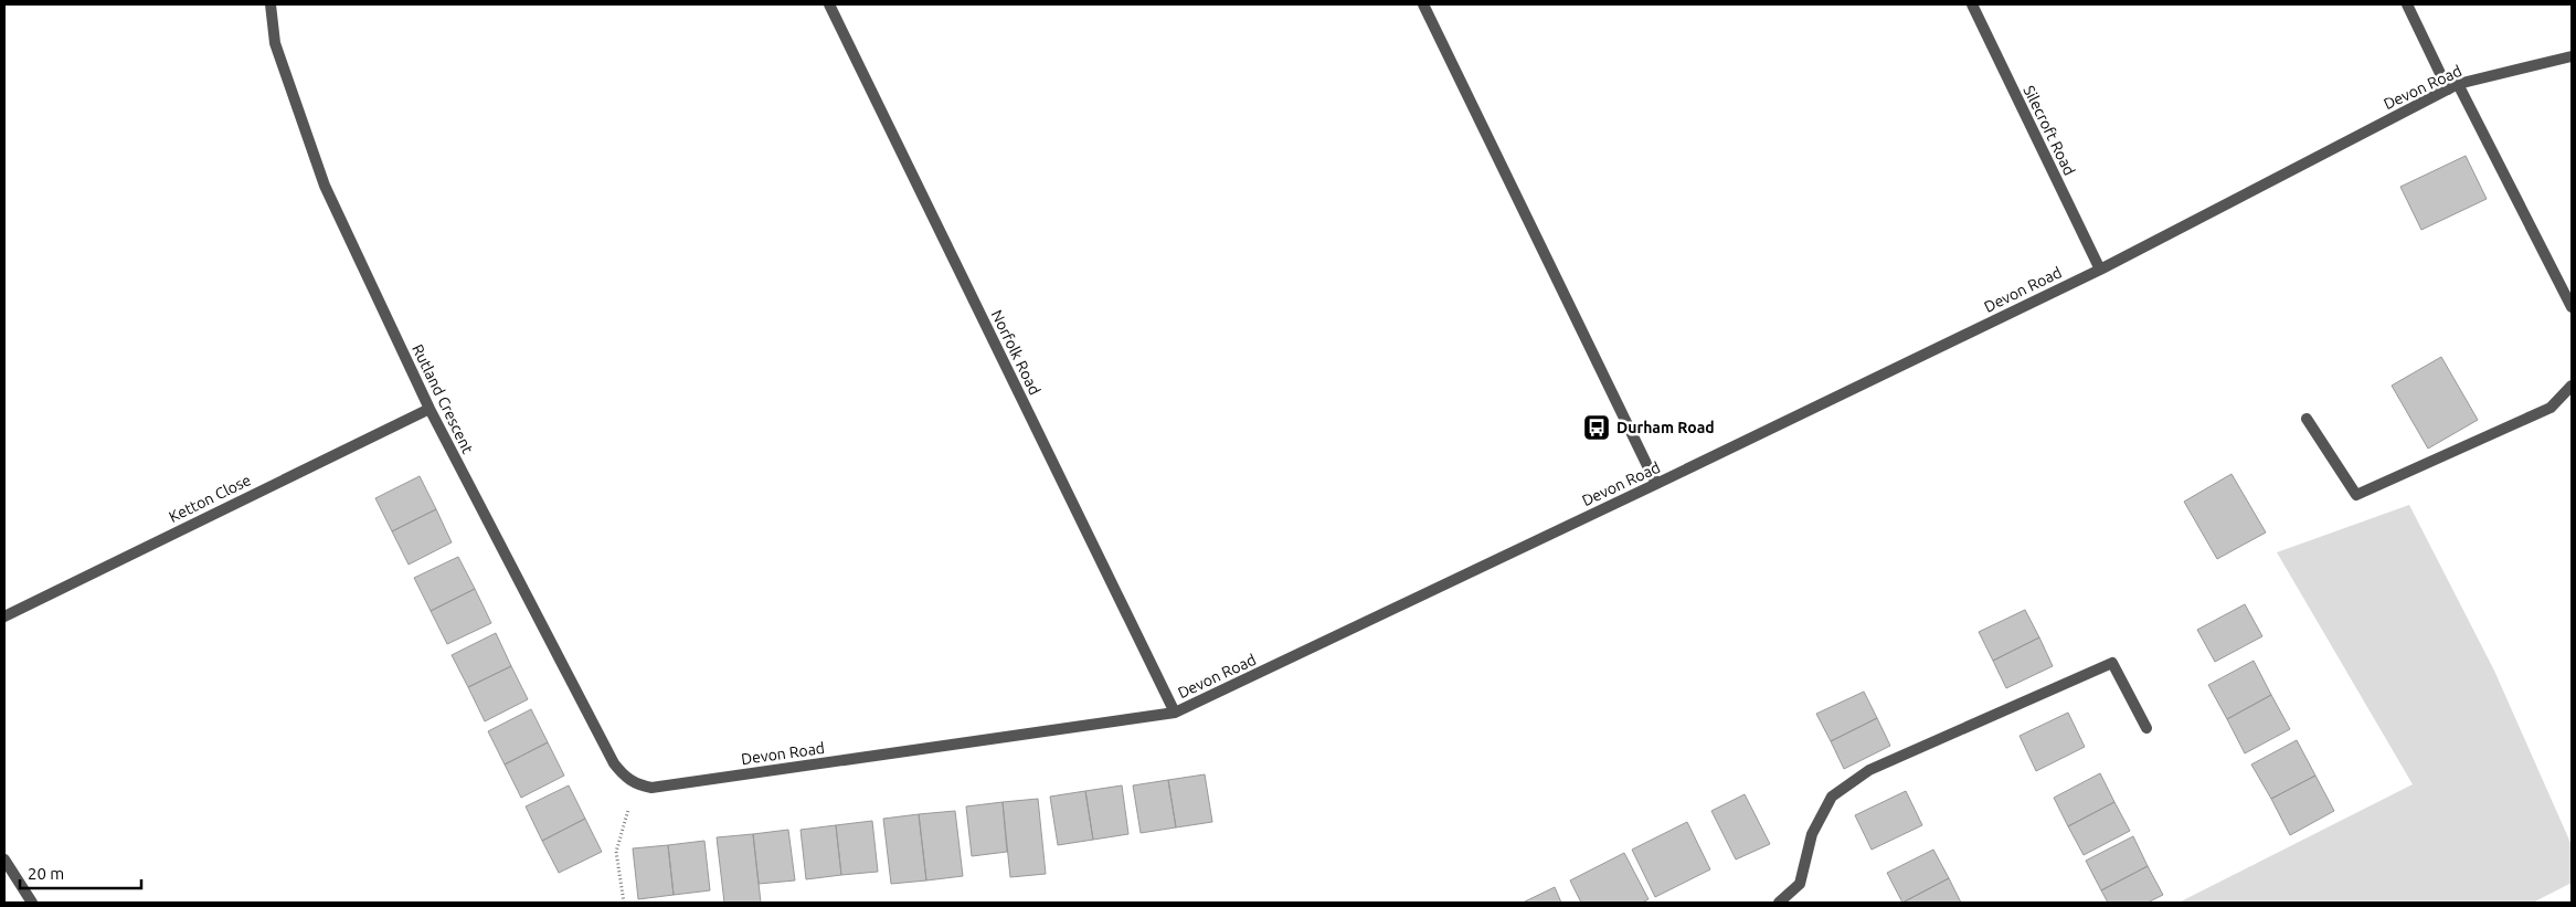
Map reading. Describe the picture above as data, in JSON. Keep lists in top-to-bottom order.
{
  "streets": {
    "street": [
      "Devon Road",
      "Silecroft Road",
      "Norfolk Road",
      "Rutland Crescent",
      "Ketton Close"
    ]
  },
  "crossings": [
    ["Devon Road", "Silecroft Road"],
    ["Devon Road", "Norfolk Road"],
    ["Devon Road", "Rutland Crescent"],
    ["Rutland Crescent", "Ketton Close"]
  ],
  "places": {
    "bus stop": ["Durham Road"]
  },
  "scale_bar": "20 m"
}
